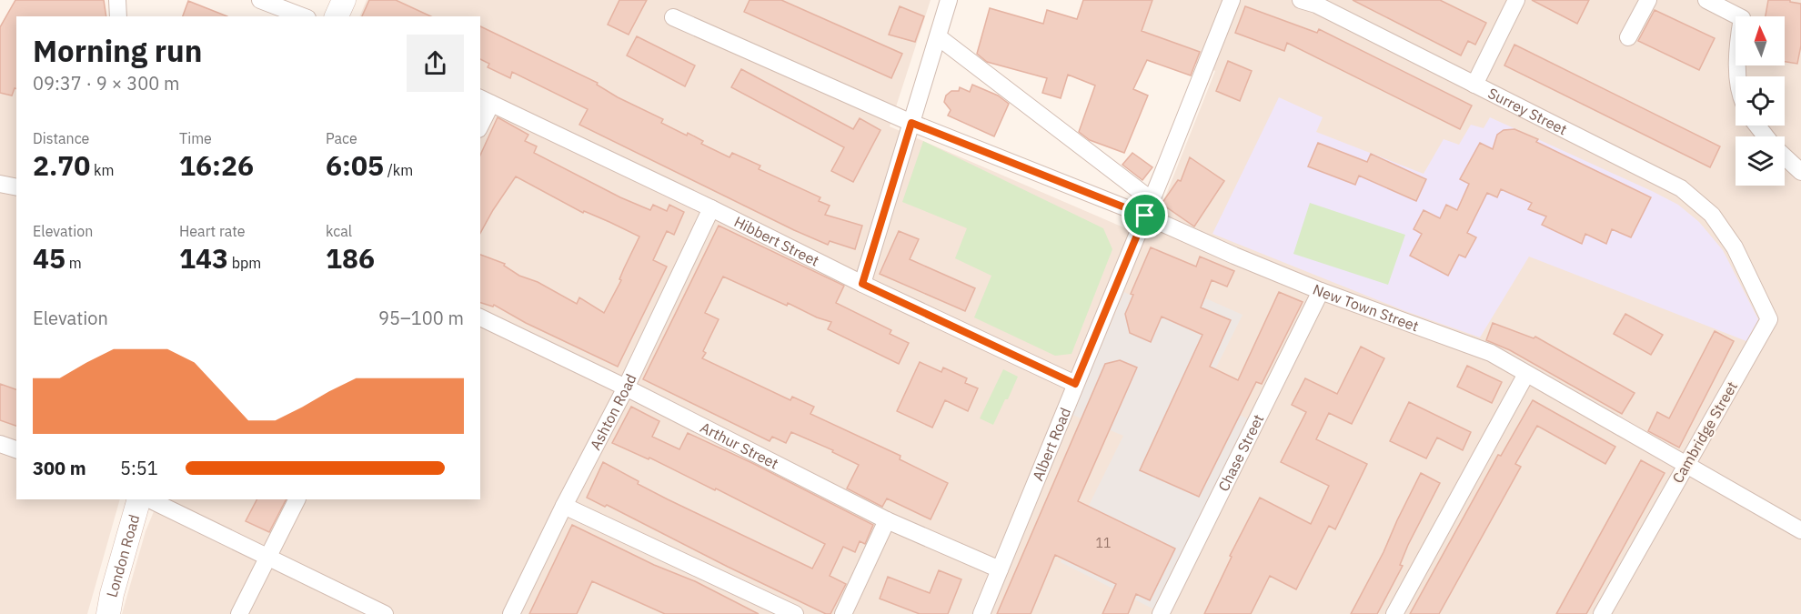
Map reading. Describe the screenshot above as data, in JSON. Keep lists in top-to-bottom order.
{
  "streets": {
    "street": [
      "Surrey Street",
      "Hibbert Street",
      "New Town Street",
      "Ashton Road",
      "Cambridge Street",
      "Albert Road",
      "Arthur Street",
      "Chase Street",
      "London Road"
    ]
  },
  "crossings": [
    ["Surrey Street", "Cambridge Street"],
    ["Hibbert Street", "Ashton Road"],
    ["Hibbert Street", "Albert Road"],
    ["New Town Street", "Cambridge Street"],
    ["New Town Street", "Albert Road"],
    ["New Town Street", "Chase Street"],
    ["Ashton Road", "Arthur Street"],
    ["Albert Road", "Arthur Street"]
  ],
  "house_numbers": ["11"],
  "north": "top",
  "page": {
    "heading": ["Morning run", "09:37 · 9 × 300 m"],
    "stats": [
      ["Distance", "2.70 km"],
      ["Time", "16:26"],
      ["Pace", "6:05 /km"],
      ["Elevation", "45 m"],
      ["Heart rate", "143 bpm"],
      ["kcal", "186"]
    ],
    "chart": ["Elevation", "95–100 m"],
    "list": [
      {
        "name": "300 m",
        "note": "5:51"
      }
    ]
  }
}
